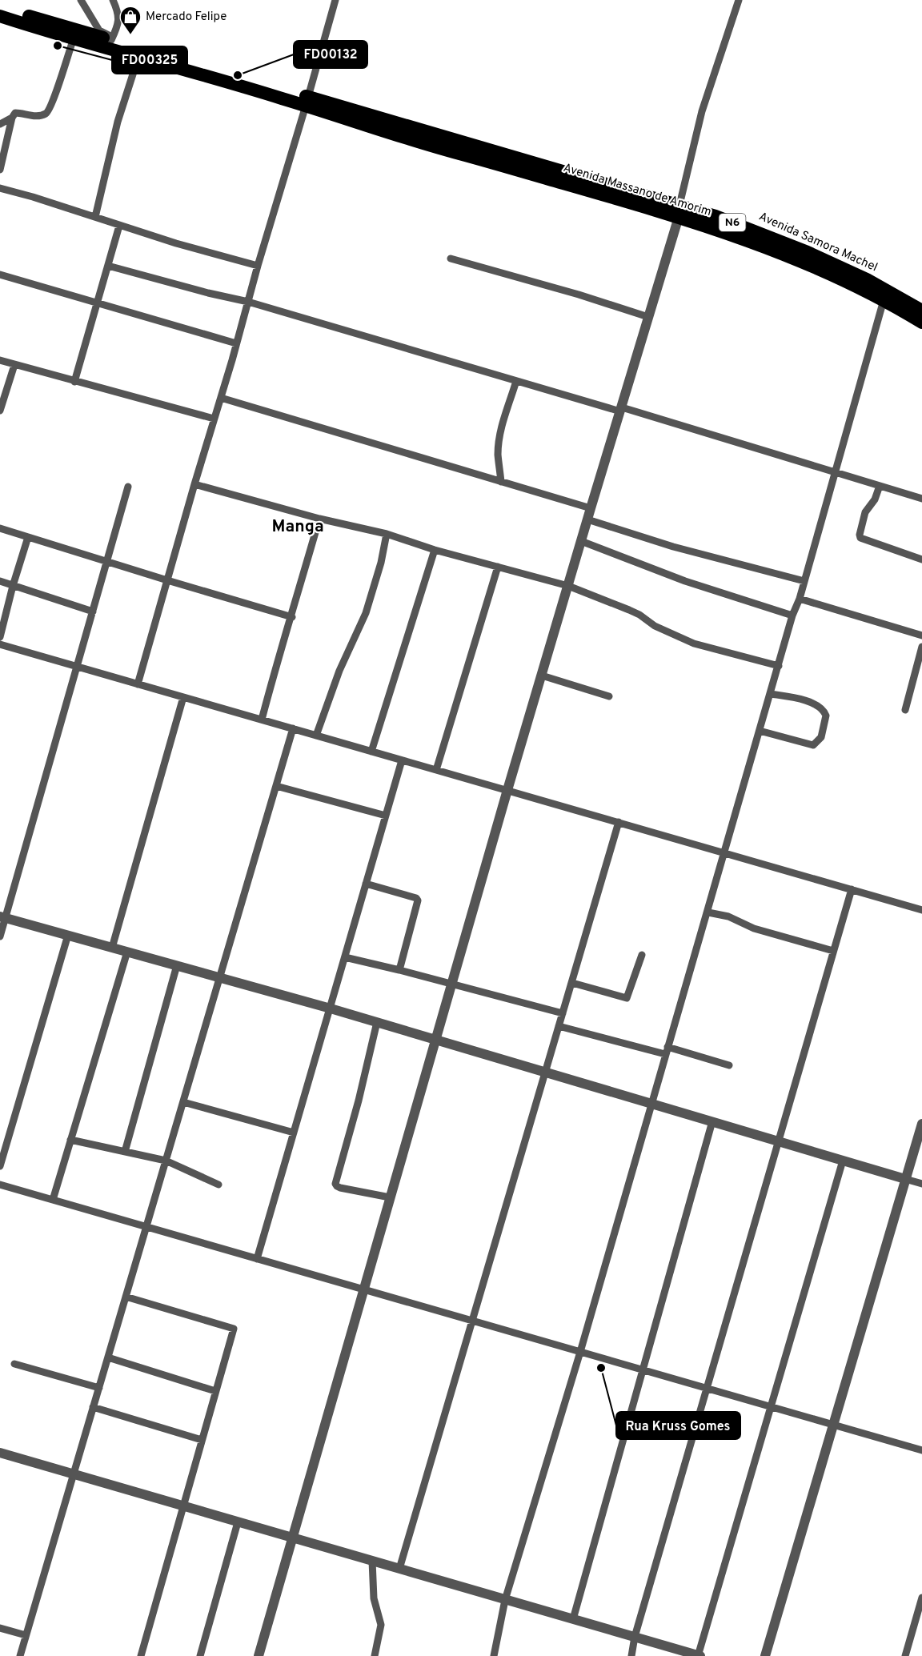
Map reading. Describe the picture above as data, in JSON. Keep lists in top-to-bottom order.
{
  "streets": {
    "highway": ["Avenida Massano de Amorim", "N6", "Avenida Samora Machel"]
  },
  "crossings": [
    ["Avenida Massano de Amorim", "N6"],
    ["Avenida Massano de Amorim", "Avenida Samora Machel"]
  ],
  "districts": ["Manga"],
  "places": {
    "shop": ["Mercado Felipe"],
    "other": ["FD00325", "FD00132", "Rua Kruss Gomes"]
  }
}
